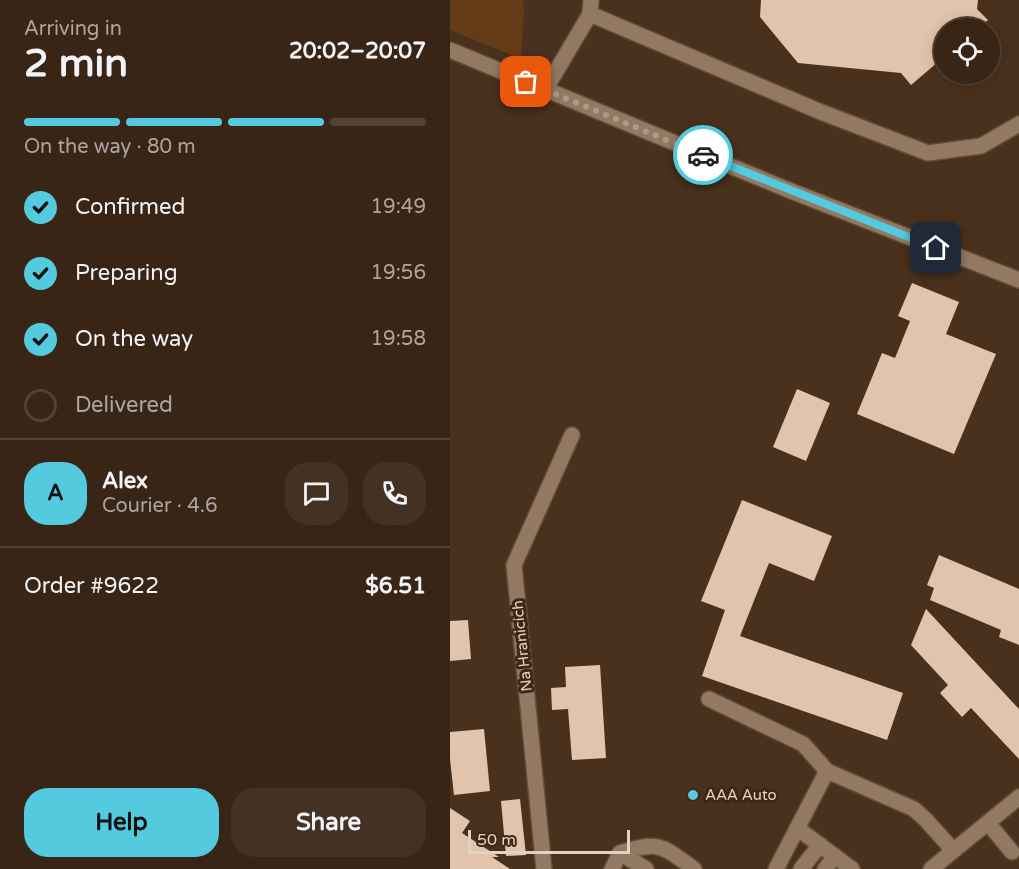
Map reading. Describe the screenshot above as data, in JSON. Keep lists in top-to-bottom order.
{
  "streets": {
    "street": ["Na Hranicích"]
  },
  "places": ["AAA Auto"],
  "scale_bar": "50 m",
  "page": {
    "heading": ["2 min", "Arriving in", "20:02–20:07"],
    "panel": [
      "Alex",
      "Courier · 4.6",
      "Order #9622",
      "$6.51"
    ],
    "bar": "On the way · 80 m",
    "list": [
      ["Confirmed", "19:49"],
      ["Preparing", "19:56"],
      ["On the way", "19:58"],
      "Delivered"
    ],
    "round": "A",
    "buttons": ["Help", "Share"],
    "scale": "50 m"
  }
}
